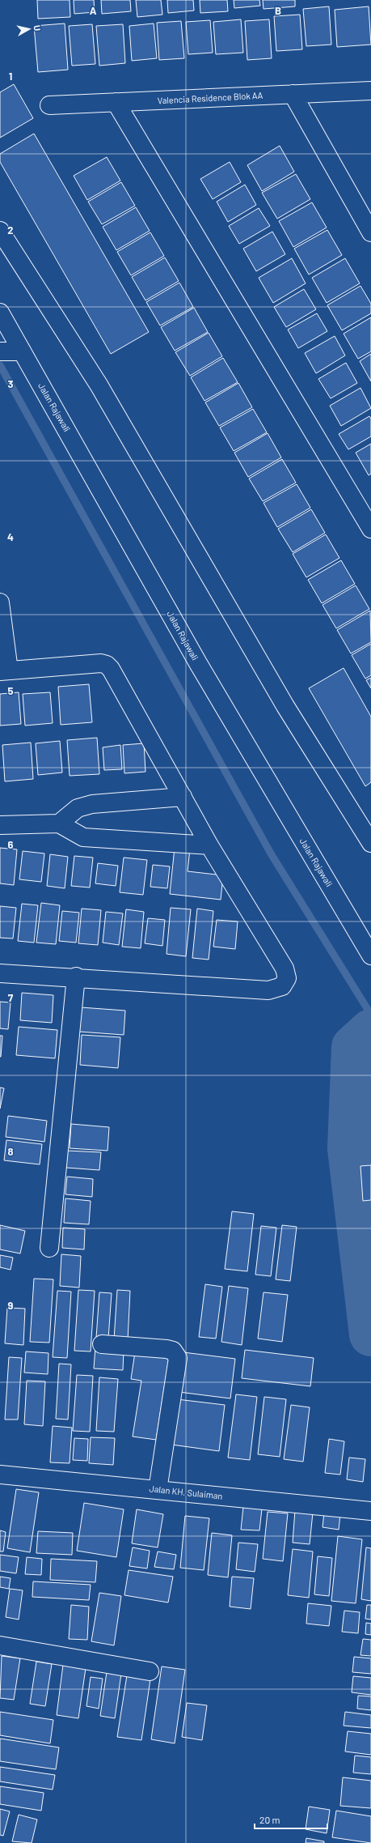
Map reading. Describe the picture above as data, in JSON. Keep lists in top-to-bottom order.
{
  "streets": {
    "street": ["Valencia Residence Blok AA", "Jalan Rajawali", "Jalan KH. Sulaiman"]
  },
  "scale_bar": "20 m",
  "north": "right",
  "grid": {
    "columns": ["A", "B"],
    "rows": [
      "1",
      "2",
      "3",
      "4",
      "5",
      "6",
      "7",
      "8",
      "9"
    ]
  }
}
